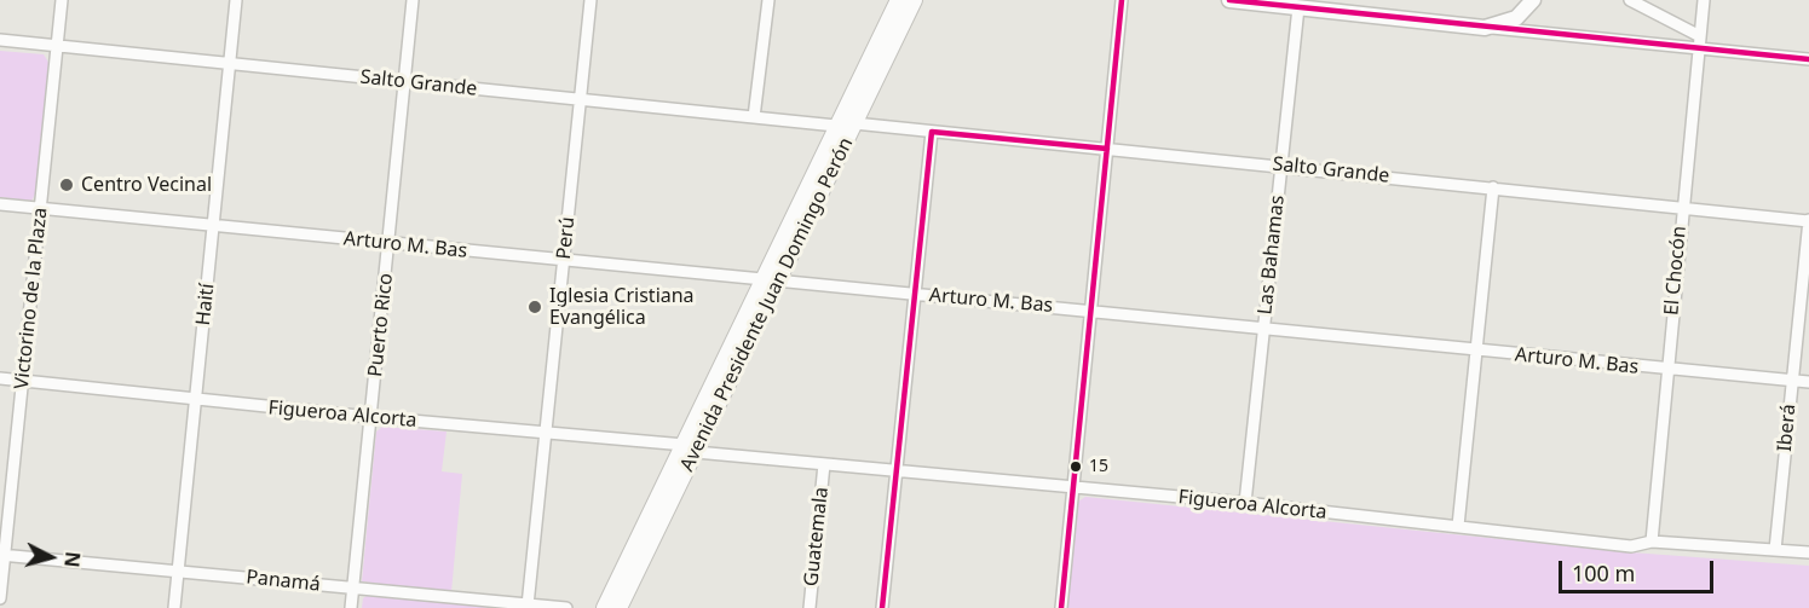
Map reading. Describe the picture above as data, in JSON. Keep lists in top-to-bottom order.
{
  "streets": {
    "main road": ["Avenida Presidente Juan Domingo Perón"],
    "street": [
      "Salto Grande",
      "Perú",
      "Arturo M. Bas",
      "Las Bahamas",
      "El Chocón",
      "Victorino de la Plaza",
      "Haití",
      "Puerto Rico",
      "Figueroa Alcorta",
      "Iberá",
      "Guatemala",
      "Panamá"
    ]
  },
  "crossings": [
    ["Salto Grande", "Perú"],
    ["Salto Grande", "Las Bahamas"],
    ["Salto Grande", "El Chocón"],
    ["Salto Grande", "Victorino de la Plaza"],
    ["Salto Grande", "Haití"],
    ["Salto Grande", "Avenida Presidente Juan Domingo Perón"],
    ["Salto Grande", "Puerto Rico"],
    ["Salto Grande", "Iberá"],
    ["Perú", "Arturo M. Bas"],
    ["Perú", "Figueroa Alcorta"],
    ["Perú", "Panamá"],
    ["Arturo M. Bas", "Las Bahamas"],
    ["Arturo M. Bas", "El Chocón"],
    ["Arturo M. Bas", "Victorino de la Plaza"],
    ["Arturo M. Bas", "Haití"],
    ["Arturo M. Bas", "Avenida Presidente Juan Domingo Perón"],
    ["Arturo M. Bas", "Puerto Rico"],
    ["Arturo M. Bas", "Iberá"],
    ["Las Bahamas", "Figueroa Alcorta"],
    ["El Chocón", "Figueroa Alcorta"],
    ["Victorino de la Plaza", "Figueroa Alcorta"],
    ["Victorino de la Plaza", "Panamá"],
    ["Haití", "Figueroa Alcorta"],
    ["Haití", "Panamá"],
    ["Avenida Presidente Juan Domingo Perón", "Figueroa Alcorta"],
    ["Puerto Rico", "Figueroa Alcorta"],
    ["Puerto Rico", "Panamá"],
    ["Figueroa Alcorta", "Iberá"],
    ["Figueroa Alcorta", "Guatemala"]
  ],
  "places": ["Centro Vecinal", "Iglesia Cristiana Evangélica", "15"],
  "scale_bar": "100 m",
  "north": "right"
}
